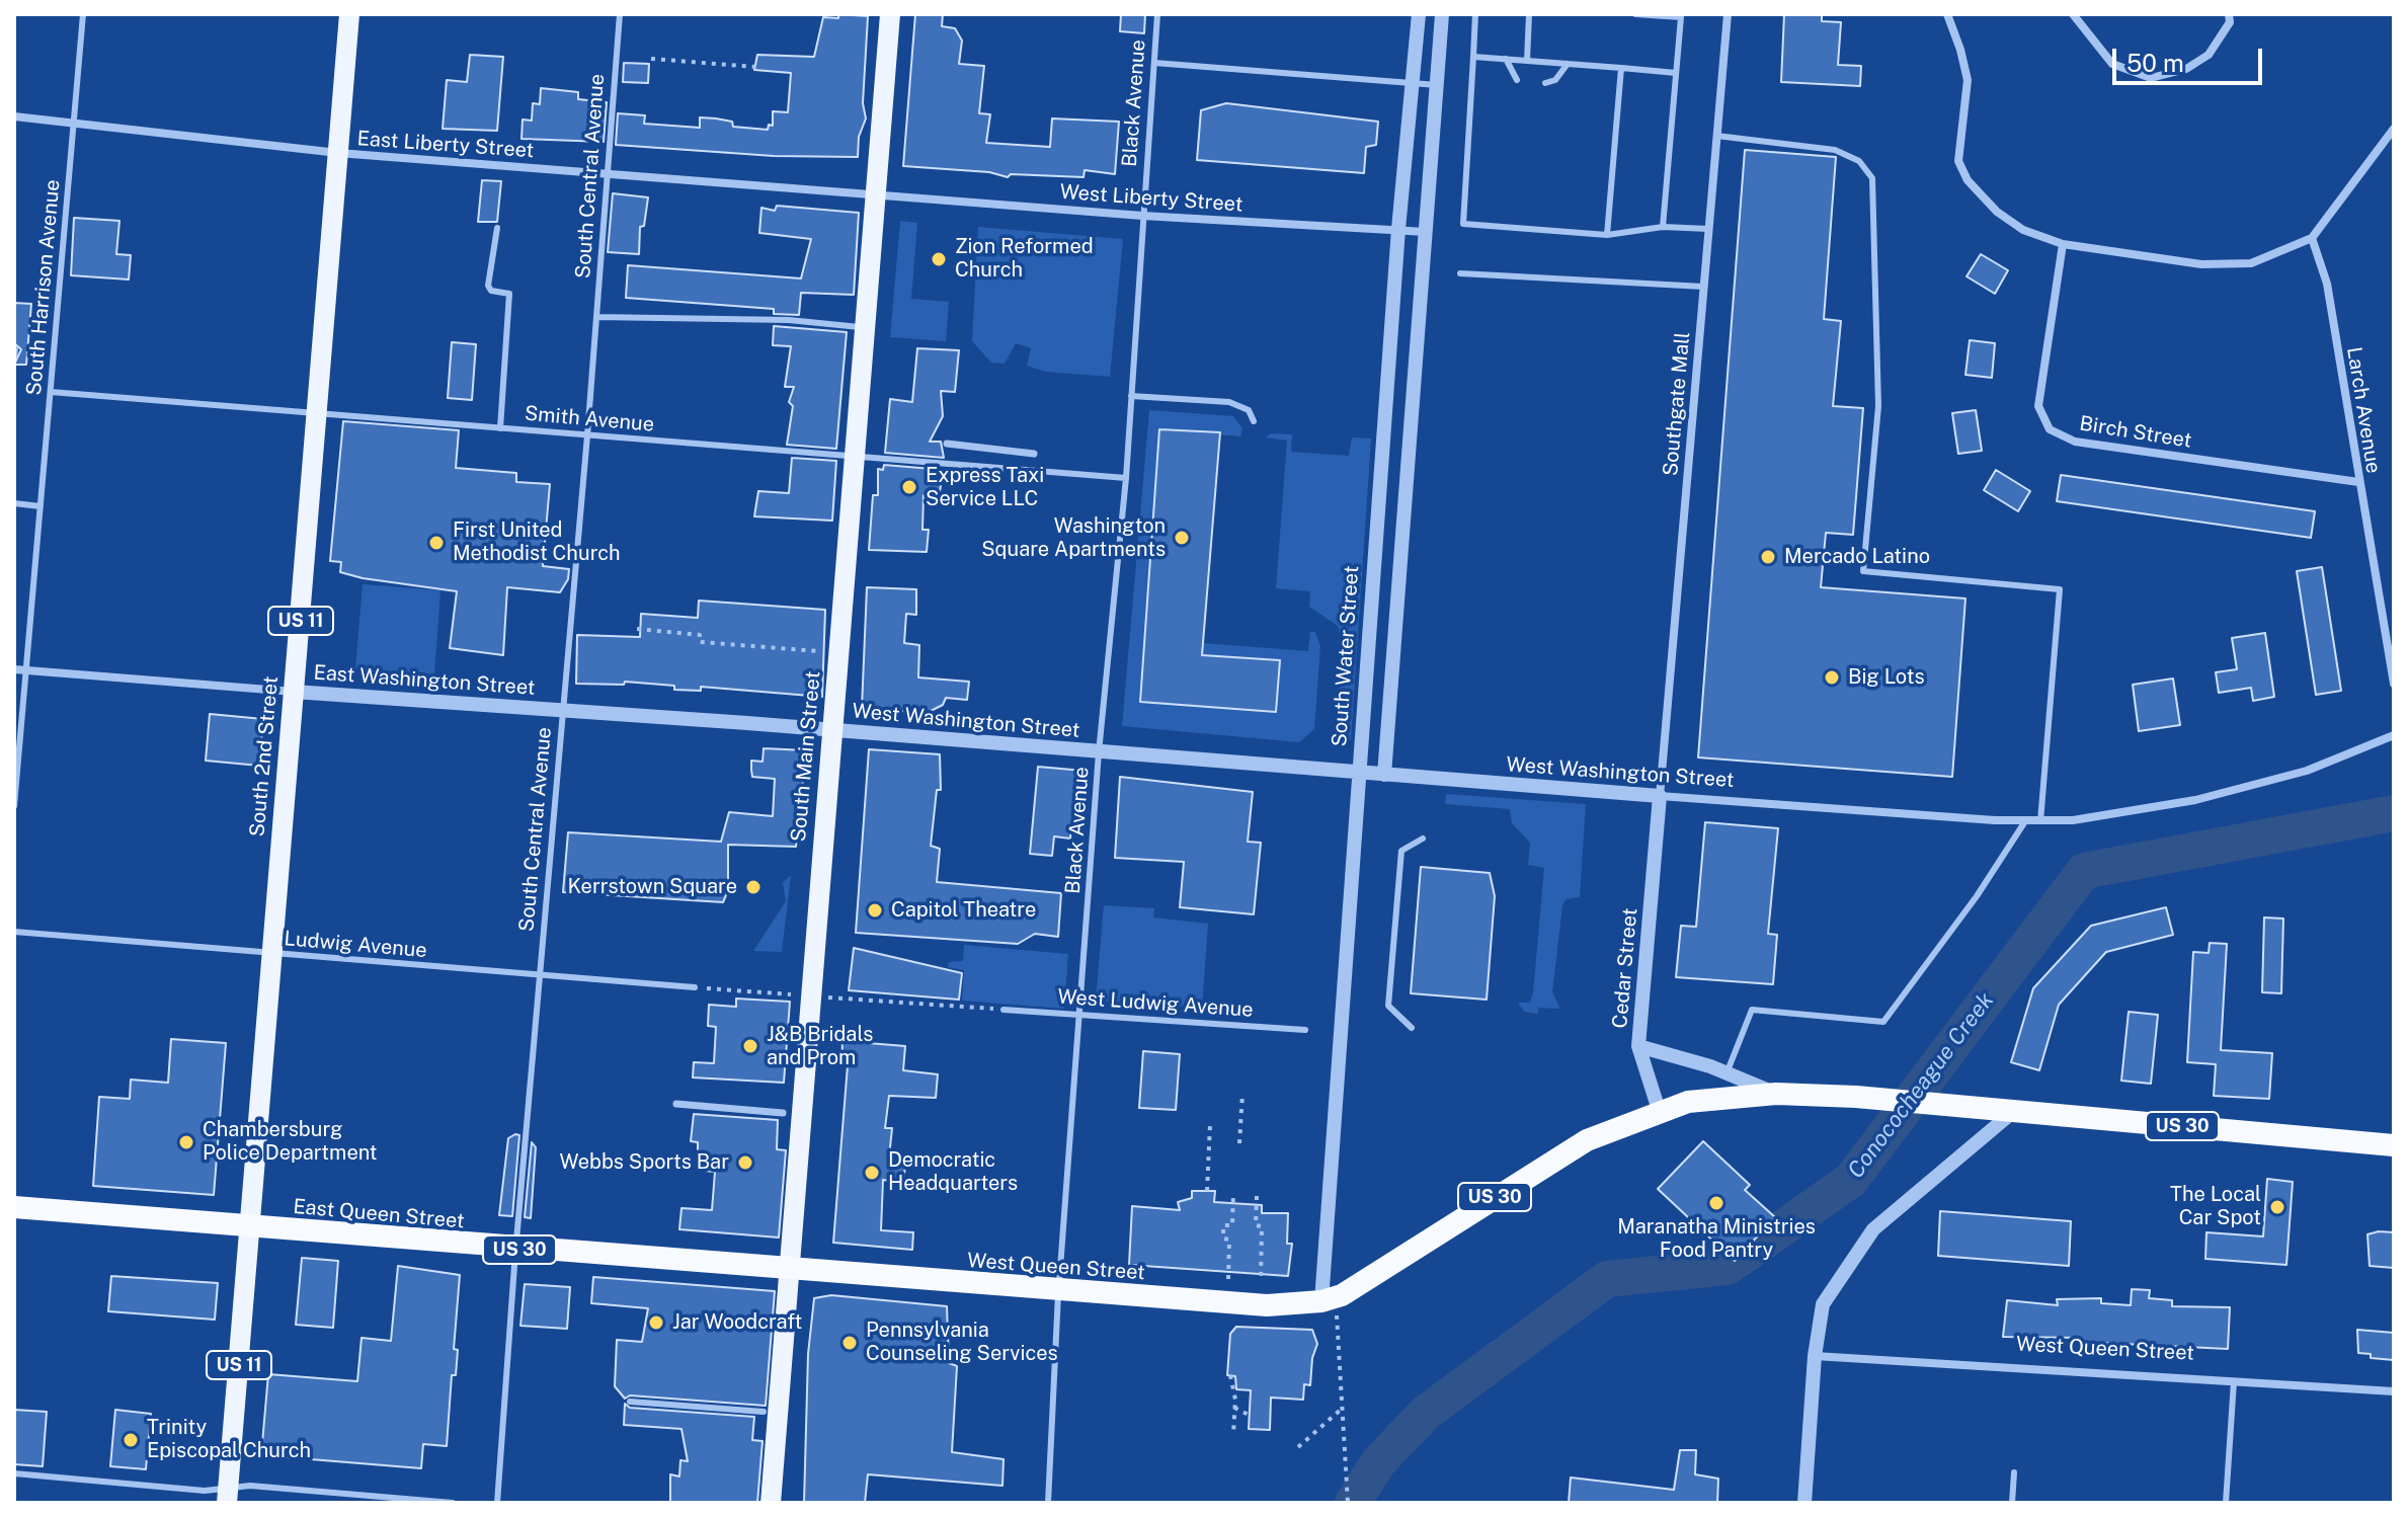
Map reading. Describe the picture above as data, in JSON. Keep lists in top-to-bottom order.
{
  "streets": {
    "highway": ["US 30", "East Queen Street", "West Queen Street"],
    "main road": ["US 11", "South 2nd Street", "South Main Street"],
    "street": [
      "East Liberty Street",
      "West Liberty Street",
      "Southgate Mall",
      "Larch Avenue",
      "Birch Street",
      "South Water Street",
      "East Washington Street",
      "West Washington Street",
      "Cedar Street"
    ],
    "lane": [
      "Black Avenue",
      "South Central Avenue",
      "South Harrison Avenue",
      "Smith Avenue",
      "Ludwig Avenue",
      "West Ludwig Avenue"
    ]
  },
  "crossings": [
    ["Black Avenue", "West Liberty Street"],
    ["Black Avenue", "Smith Avenue"],
    ["Black Avenue", "West Washington Street"],
    ["Black Avenue", "West Ludwig Avenue"],
    ["Black Avenue", "West Queen Street"],
    ["East Liberty Street", "South Central Avenue"],
    ["East Liberty Street", "West Liberty Street"],
    ["East Liberty Street", "South Harrison Avenue"],
    ["East Liberty Street", "South 2nd Street"],
    ["East Liberty Street", "South Main Street"],
    ["South Central Avenue", "Smith Avenue"],
    ["South Central Avenue", "East Washington Street"],
    ["South Central Avenue", "Ludwig Avenue"],
    ["South Central Avenue", "East Queen Street"],
    ["West Liberty Street", "South Water Street"],
    ["West Liberty Street", "South Main Street"],
    ["South Harrison Avenue", "Smith Avenue"],
    ["South Harrison Avenue", "East Washington Street"],
    ["Southgate Mall", "West Washington Street"],
    ["Southgate Mall", "Cedar Street"],
    ["Larch Avenue", "Birch Street"],
    ["Smith Avenue", "South 2nd Street"],
    ["Smith Avenue", "South Main Street"],
    ["South Water Street", "West Washington Street"],
    ["South Water Street", "US 30"],
    ["South Water Street", "West Queen Street"],
    ["East Washington Street", "West Washington Street"],
    ["East Washington Street", "South 2nd Street"],
    ["East Washington Street", "South Main Street"],
    ["West Washington Street", "South Main Street"],
    ["West Washington Street", "Cedar Street"],
    ["South 2nd Street", "Ludwig Avenue"],
    ["South 2nd Street", "East Queen Street"],
    ["South Main Street", "East Queen Street"],
    ["South Main Street", "West Queen Street"],
    ["Cedar Street", "US 30"],
    ["US 30", "West Queen Street"],
    ["East Queen Street", "West Queen Street"]
  ],
  "water": ["Conococheague Creek"],
  "places": [
    "Zion Reformed Church",
    "Express Taxi Service LLC",
    "Washington Square Apartments",
    "First United Methodist Church",
    "Mercado Latino",
    "Big Lots",
    "Kerrstown Square",
    "Capitol Theatre",
    "J&B Bridals and Prom",
    "Chambersburg Police Department",
    "Webbs Sports Bar",
    "Democratic Headquarters",
    "Maranatha Ministries Food Pantry",
    "The Local Car Spot",
    "Jar Woodcraft",
    "Pennsylvania Counseling Services",
    "Trinity Episcopal Church"
  ],
  "scale_bar": "50 m"
}
